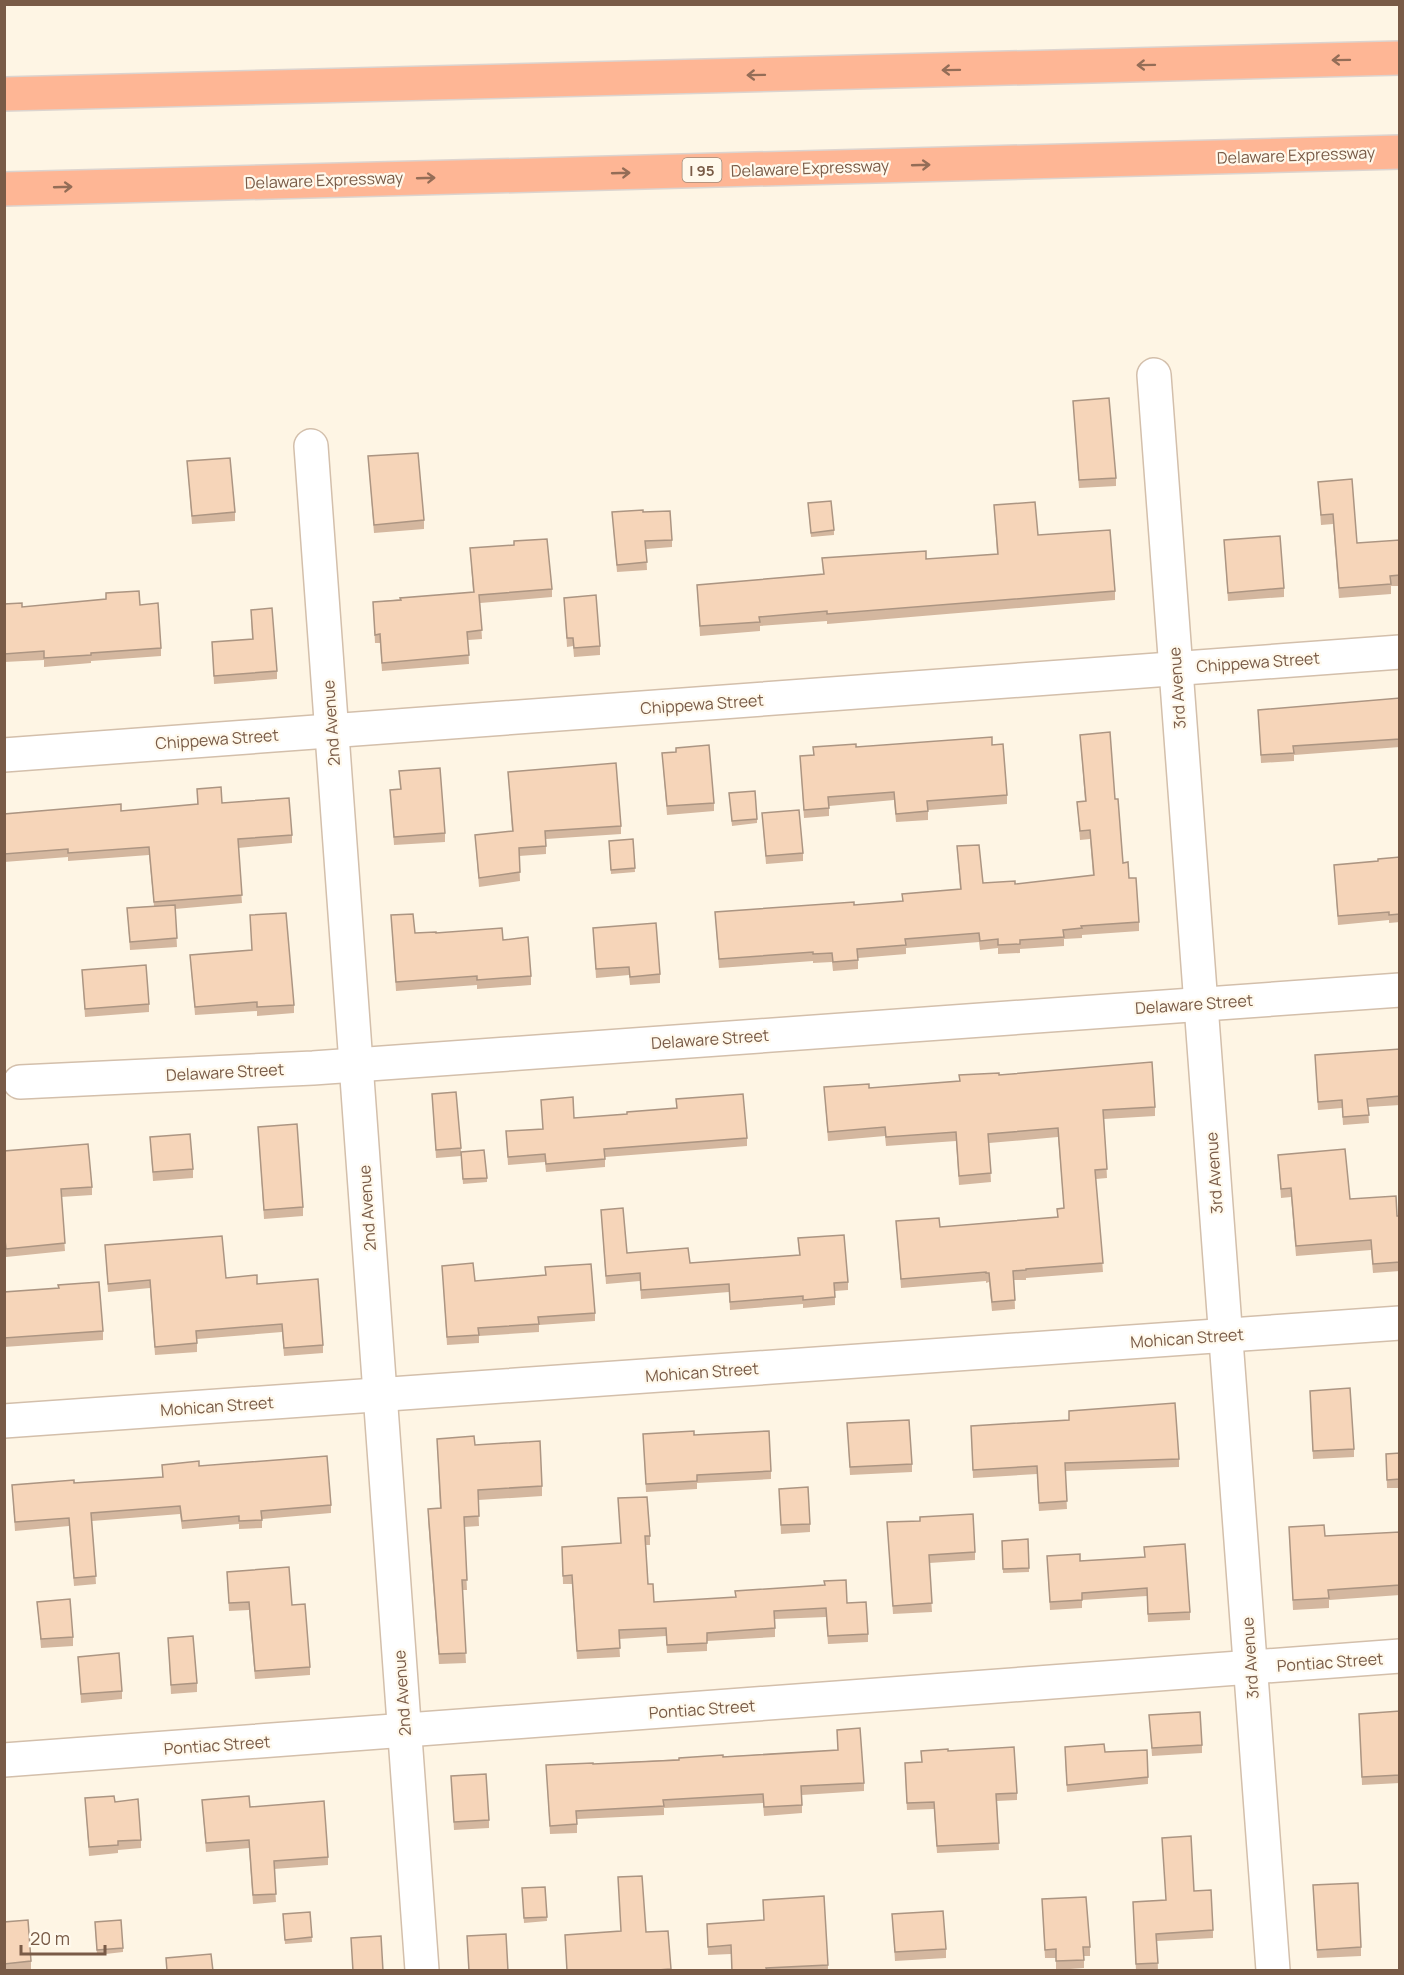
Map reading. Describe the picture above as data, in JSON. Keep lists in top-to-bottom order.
{
  "streets": {
    "highway": ["Delaware Expressway", "I 95"],
    "street": [
      "Chippewa Street",
      "3rd Avenue",
      "2nd Avenue",
      "Delaware Street",
      "Mohican Street",
      "Pontiac Street"
    ]
  },
  "crossings": [
    ["Chippewa Street", "3rd Avenue"],
    ["Chippewa Street", "2nd Avenue"],
    ["3rd Avenue", "Delaware Street"],
    ["3rd Avenue", "Mohican Street"],
    ["3rd Avenue", "Pontiac Street"],
    ["2nd Avenue", "Delaware Street"],
    ["2nd Avenue", "Mohican Street"],
    ["2nd Avenue", "Pontiac Street"]
  ],
  "scale_bar": "20 m"
}
